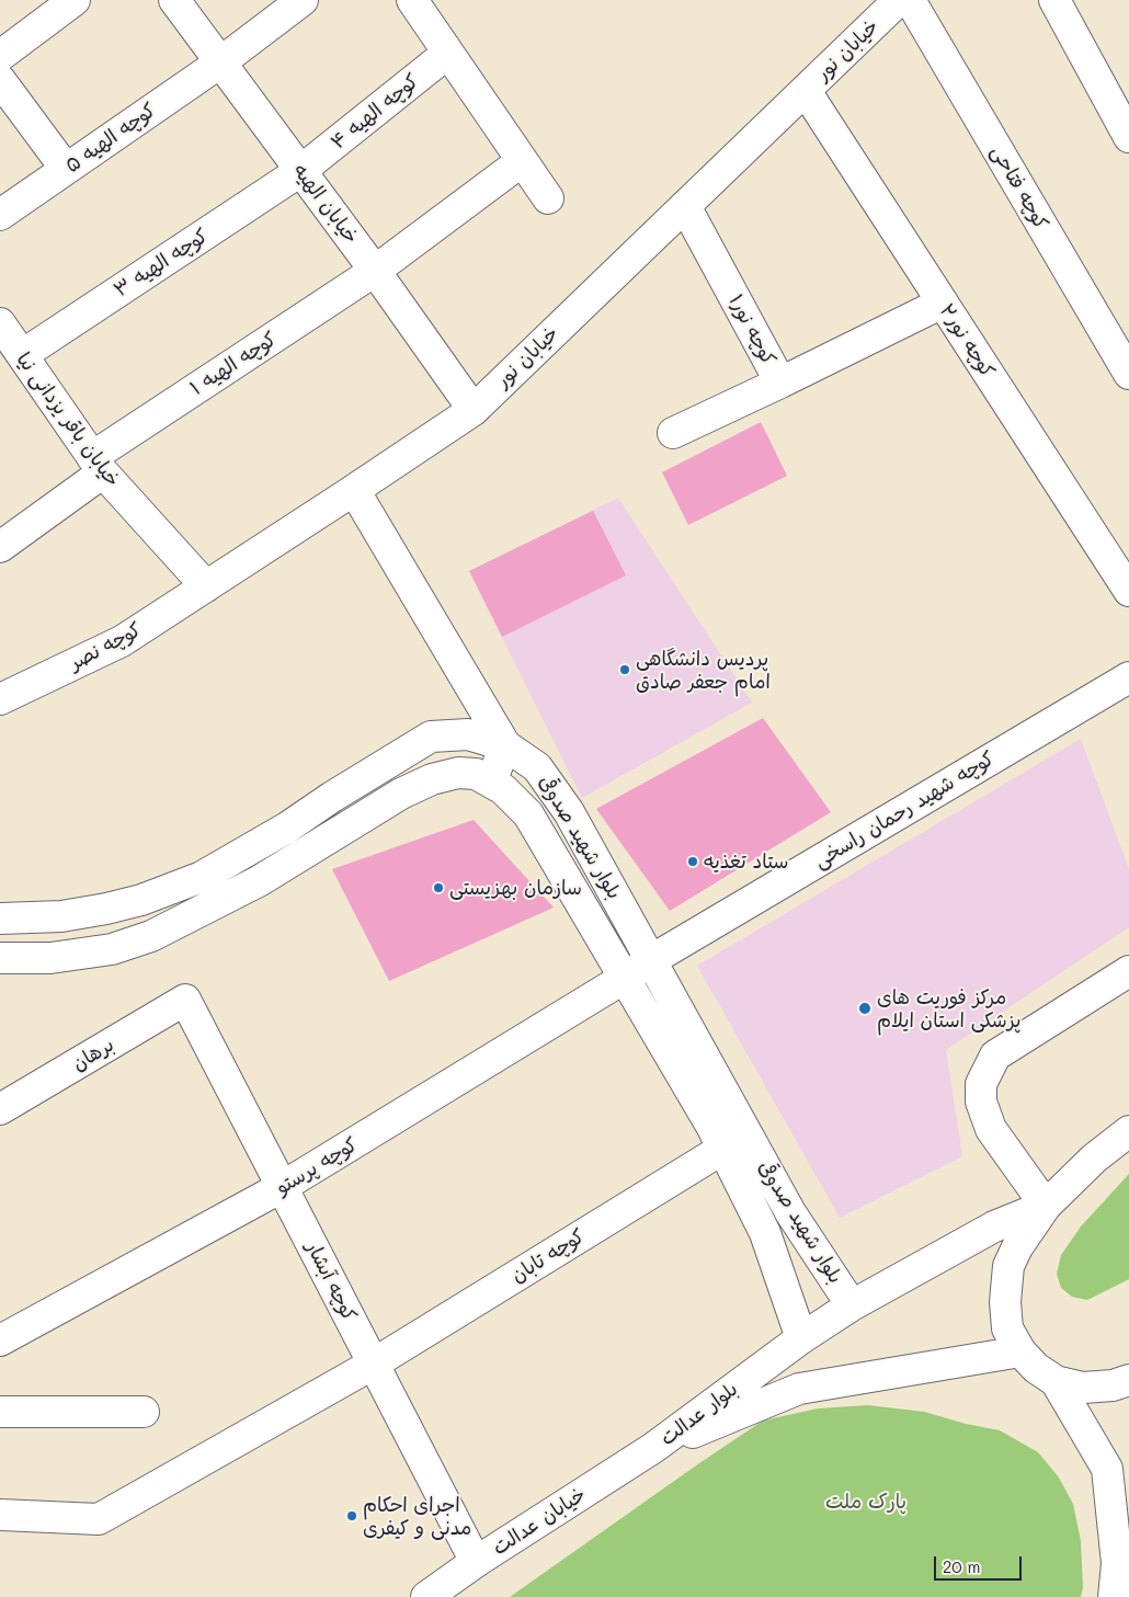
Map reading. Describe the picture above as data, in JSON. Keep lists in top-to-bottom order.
{
  "streets": {
    "street": [
      "خیابان نور",
      "کوچه الهیه ۴",
      "کوچه الهیه ۵",
      "کوچه فتاحی",
      "خیابان الهیه",
      "کوچه الهیه ۳",
      "کوچه نور۱",
      "کوچه نور۲",
      "کوچه الهیه ۱",
      "خیابان باقر یزدانی نیا",
      "کوچه نصر",
      "کوچه شهید رحمان راسخی",
      "بلوار شهید صدوقی",
      "برهان",
      "کوچه پرستو",
      "کوچه تابان",
      "کوچه آبشار",
      "بلوار عدالت",
      "خیابان عدالت"
    ]
  },
  "crossings": [
    ["خیابان نور", "خیابان الهیه"],
    ["خیابان نور", "کوچه نور۱"],
    ["خیابان نور", "کوچه نور۲"],
    ["خیابان نور", "کوچه نصر"],
    ["کوچه الهیه ۴", "خیابان الهیه"],
    ["کوچه الهیه ۴", "کوچه الهیه ۳"],
    ["کوچه الهیه ۵", "خیابان الهیه"],
    ["خیابان الهیه", "کوچه الهیه ۳"],
    ["خیابان الهیه", "کوچه الهیه ۱"],
    ["کوچه الهیه ۳", "خیابان باقر یزدانی نیا"],
    ["کوچه نور۱", "کوچه نور۲"],
    ["کوچه الهیه ۱", "خیابان باقر یزدانی نیا"],
    ["خیابان باقر یزدانی نیا", "کوچه نصر"],
    ["کوچه شهید رحمان راسخی", "بلوار شهید صدوقی"],
    ["کوچه شهید رحمان راسخی", "کوچه پرستو"],
    ["بلوار شهید صدوقی", "کوچه پرستو"],
    ["بلوار شهید صدوقی", "کوچه تابان"],
    ["بلوار شهید صدوقی", "بلوار عدالت"],
    ["برهان", "کوچه آبشار"],
    ["کوچه پرستو", "کوچه آبشار"],
    ["کوچه تابان", "کوچه آبشار"],
    ["کوچه آبشار", "خیابان عدالت"],
    ["بلوار عدالت", "خیابان عدالت"]
  ],
  "parks": ["پارک ملت"],
  "places": [
    "پردیس دانشگاهی امام جعفر صادق",
    "ستاد تغذیه",
    "سازمان بهزیستی",
    "مرکز فوریت های پزشکی استان ایلام",
    "اجرای احکام مدنی و کیفری"
  ],
  "scale_bar": "20 m"
}
